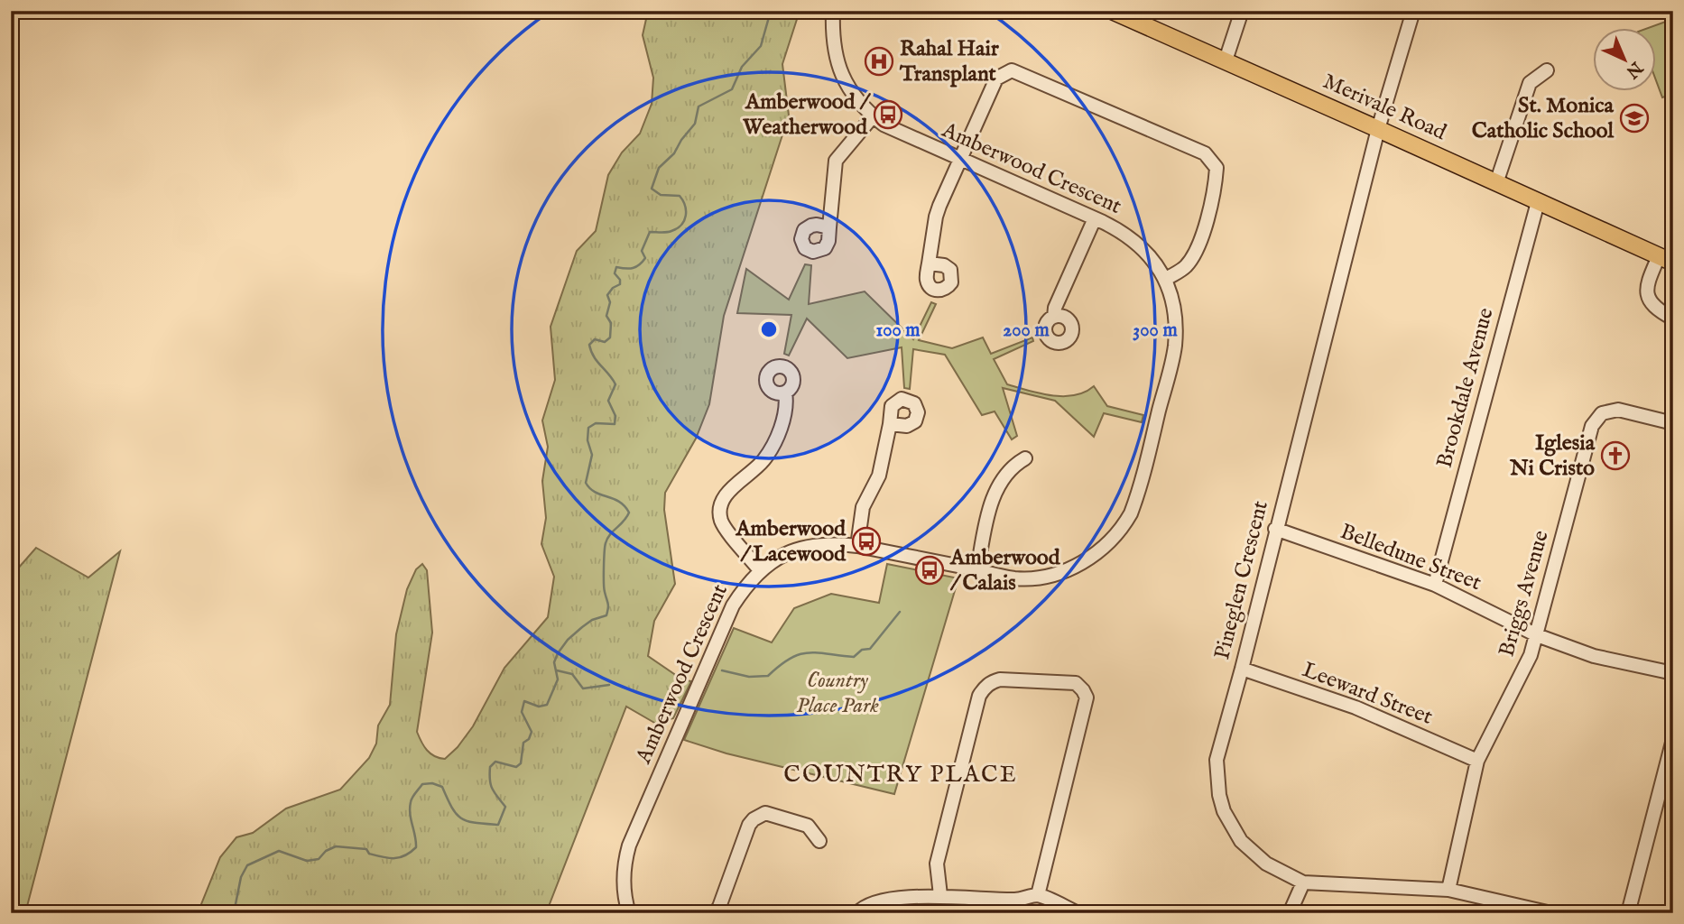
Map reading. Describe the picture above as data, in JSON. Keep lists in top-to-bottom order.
{
  "streets": {
    "main road": ["Merivale Road"],
    "street": [
      "Amberwood Crescent",
      "Brookdale Avenue",
      "Belledune Street",
      "Pineglen Crescent",
      "Briggs Avenue",
      "Leeward Street"
    ]
  },
  "crossings": [
    ["Merivale Road", "Brookdale Avenue"],
    ["Merivale Road", "Pineglen Crescent"],
    ["Brookdale Avenue", "Belledune Street"],
    ["Belledune Street", "Pineglen Crescent"],
    ["Belledune Street", "Briggs Avenue"],
    ["Pineglen Crescent", "Briggs Avenue"],
    ["Pineglen Crescent", "Leeward Street"],
    ["Briggs Avenue", "Leeward Street"]
  ],
  "districts": ["COUNTRY PLACE"],
  "parks": ["Country Place Park"],
  "places": {
    "hospital": ["Rahal Hair Transplant"],
    "bus stop": ["Amberwood / Weatherwood", "Amberwood / Lacewood", "Amberwood / Calais"],
    "school or university": ["St. Monica Catholic School"],
    "church": ["Iglesia Ni Cristo"]
  },
  "north": "bottom right",
  "rings": ["100 m", "200 m", "300 m"]
}
